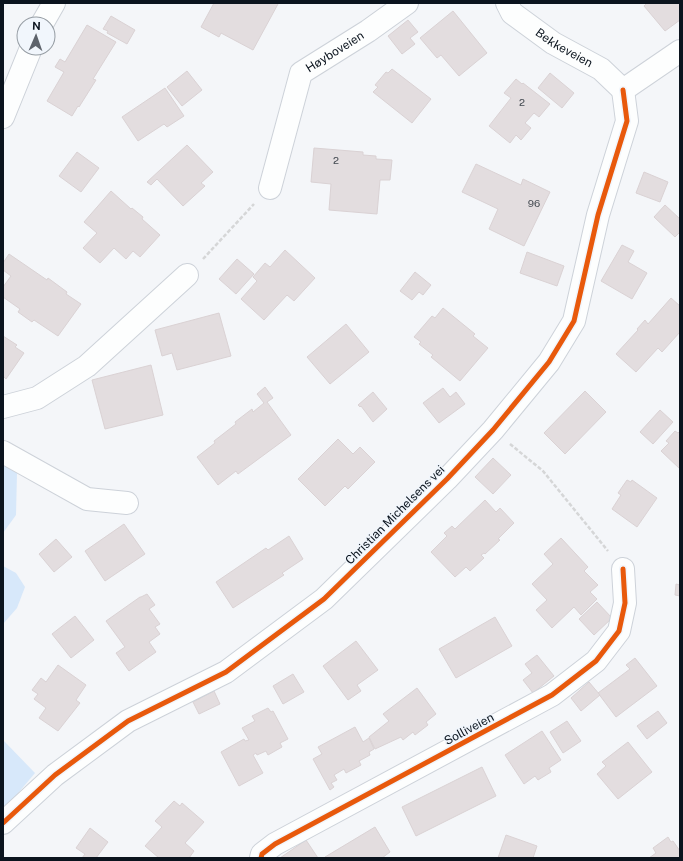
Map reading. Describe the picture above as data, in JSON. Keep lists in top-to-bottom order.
{
  "streets": {
    "street": [
      "Bekkeveien",
      "Høyboveien",
      "Christian Michelsens vei",
      "Solliveien"
    ]
  },
  "crossings": [
    ["Bekkeveien", "Christian Michelsens vei"]
  ],
  "house_numbers": ["2", "2", "96"],
  "north": "top"
}
